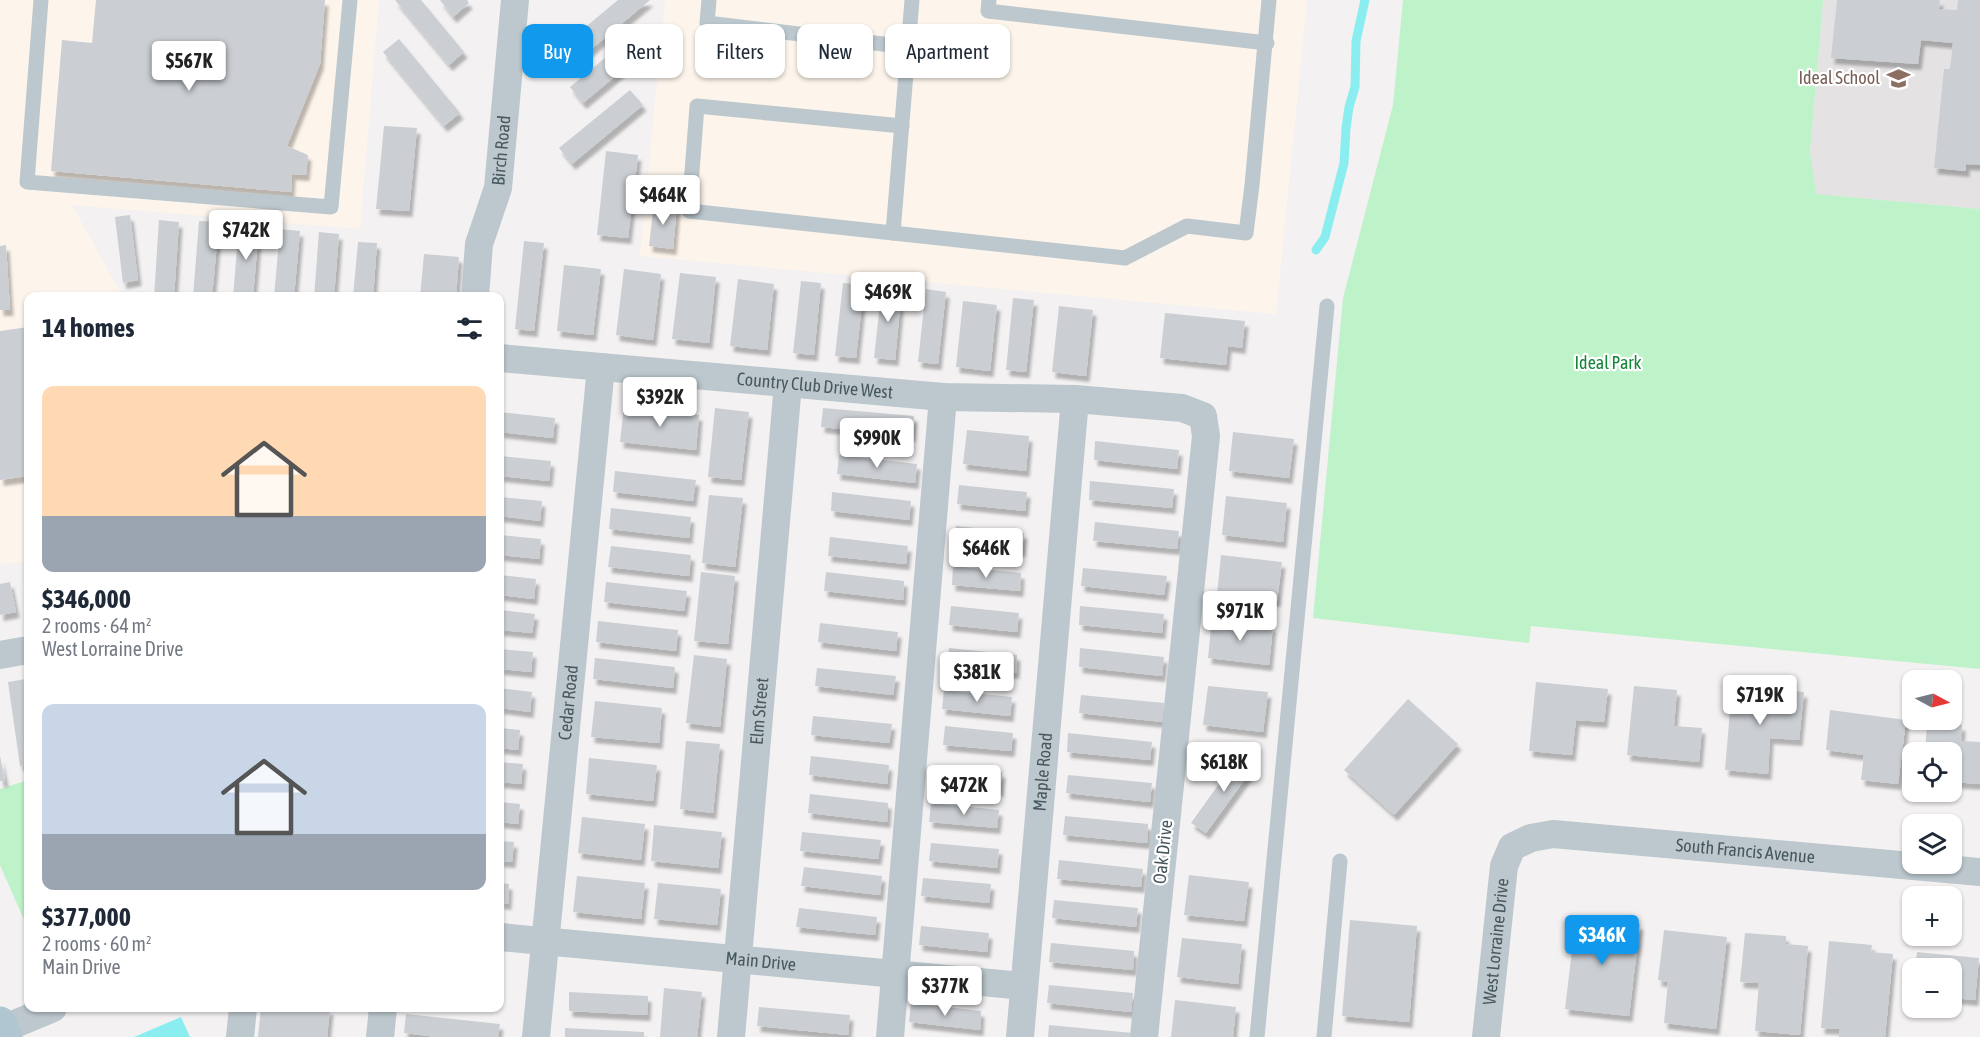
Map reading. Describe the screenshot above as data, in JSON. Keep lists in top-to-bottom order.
{
  "streets": {
    "street": [
      "Birch Road",
      "Country Club Drive West",
      "Cedar Road",
      "Elm Street",
      "Maple Road",
      "South Francis Avenue",
      "Oak Drive",
      "West Lorraine Drive",
      "Main Drive"
    ]
  },
  "crossings": [
    ["Country Club Drive West", "Cedar Road"],
    ["Country Club Drive West", "Elm Street"],
    ["Country Club Drive West", "Maple Road"],
    ["Country Club Drive West", "Oak Drive"],
    ["Cedar Road", "Main Drive"],
    ["Elm Street", "Main Drive"],
    ["Maple Road", "Main Drive"],
    ["South Francis Avenue", "West Lorraine Drive"]
  ],
  "parks": ["Ideal Park"],
  "places": {
    "school or university": ["Ideal School"]
  },
  "north": "right",
  "page": {
    "chip": [
      "Buy",
      "Rent",
      "Filters",
      "New",
      "Apartment"
    ],
    "price": [
      "$567K",
      "$464K",
      "$742K",
      "$469K",
      "$392K",
      "$990K",
      "$646K",
      "$971K",
      "$381K",
      "$719K",
      "$618K",
      "$472K",
      "$346K",
      "$377K"
    ],
    "heading": "14 homes",
    "list": [
      {
        "name": "$346,000",
        "note": "2 rooms · 64 m² · West Lorraine Drive"
      },
      {
        "name": "$377,000",
        "note": "2 rooms · 60 m² · Main Drive"
      }
    ],
    "map_buttons": ["+", "−"]
  }
}
